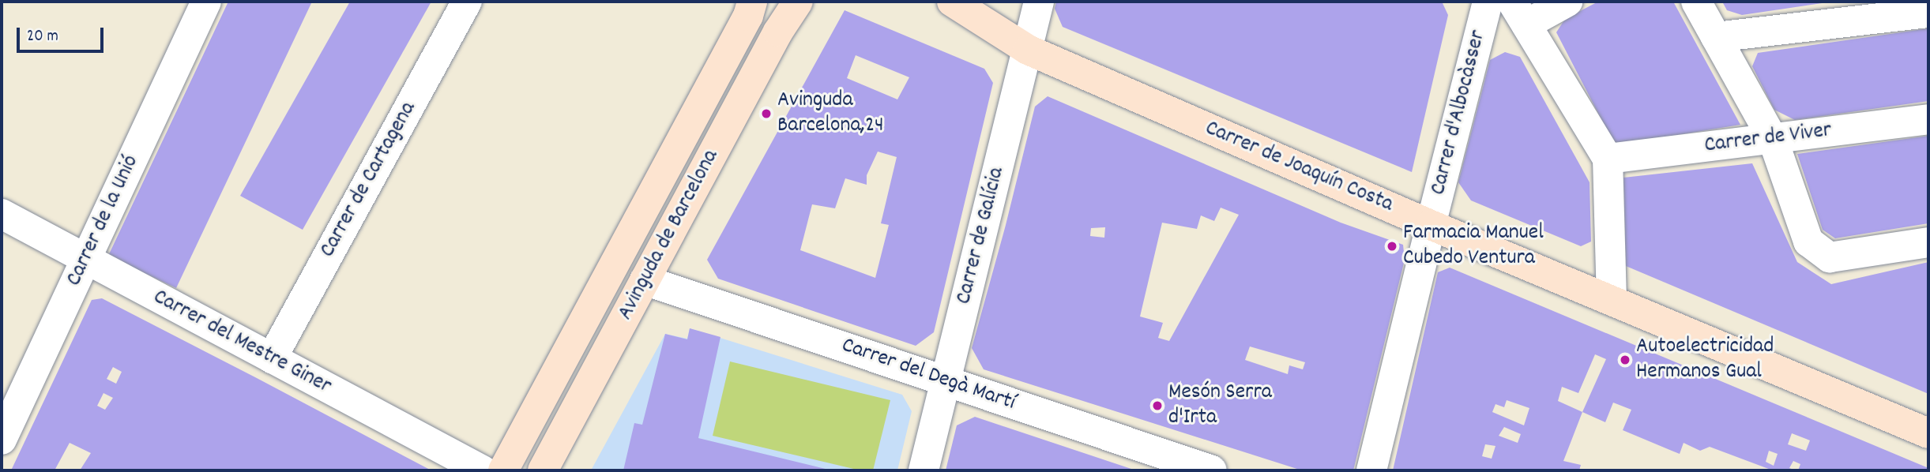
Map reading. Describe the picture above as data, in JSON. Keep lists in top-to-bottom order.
{
  "streets": {
    "street": [
      "Carrer d'Albocàsser",
      "Carrer de Viver",
      "Carrer de Joaquín Costa",
      "Carrer de Cartagena",
      "Carrer de la Unió",
      "Avinguda de Barcelona",
      "Carrer de Galícia",
      "Carrer del Mestre Giner",
      "Carrer del Degà Martí"
    ]
  },
  "crossings": [
    ["Carrer d'Albocàsser", "Carrer de Joaquín Costa"],
    ["Carrer de Joaquín Costa", "Carrer de Galícia"],
    ["Carrer de Cartagena", "Carrer del Mestre Giner"],
    ["Carrer de la Unió", "Carrer del Mestre Giner"],
    ["Avinguda de Barcelona", "Carrer del Degà Martí"],
    ["Carrer de Galícia", "Carrer del Degà Martí"]
  ],
  "places": [
    "Avinguda Barcelona,24",
    "Farmacia Manuel Cubedo Ventura",
    "Autoelectricidad Hermanos Gual",
    "Mesón Serra d'Irta"
  ],
  "scale_bar": "20 m"
}
